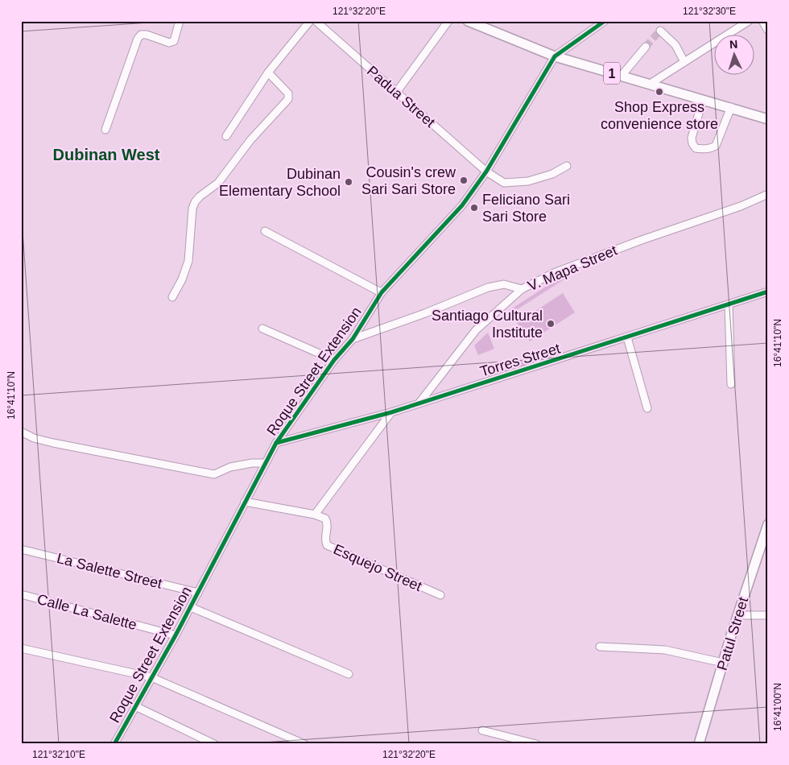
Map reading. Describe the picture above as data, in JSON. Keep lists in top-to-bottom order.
{
  "streets": {
    "main road": ["1", "Patul Street"],
    "street": [
      "Padua Street",
      "V. Mapa Street",
      "Torres Street",
      "Roque Street Extension",
      "Esquejo Street",
      "La Salette Street",
      "Calle La Salette"
    ]
  },
  "crossings": [
    ["1", "Roque Street Extension"],
    ["Padua Street", "Roque Street Extension"],
    ["V. Mapa Street", "Torres Street"],
    ["Torres Street", "Roque Street Extension"],
    ["Roque Street Extension", "La Salette Street"],
    ["Roque Street Extension", "Calle La Salette"]
  ],
  "districts": ["Dubinan West"],
  "places": [
    "Shop Express convenience store",
    "Cousin's crew Sari Sari Store",
    "Dubinan Elementary School",
    "Feliciano Sari Sari Store",
    "Santiago Cultural Institute"
  ],
  "north": "top",
  "coordinates": [
    "121°32'20\"E",
    "121°32'30\"E",
    "16°41'10\"N",
    "16°41'00\"N",
    "121°32'10\"E"
  ]
}
